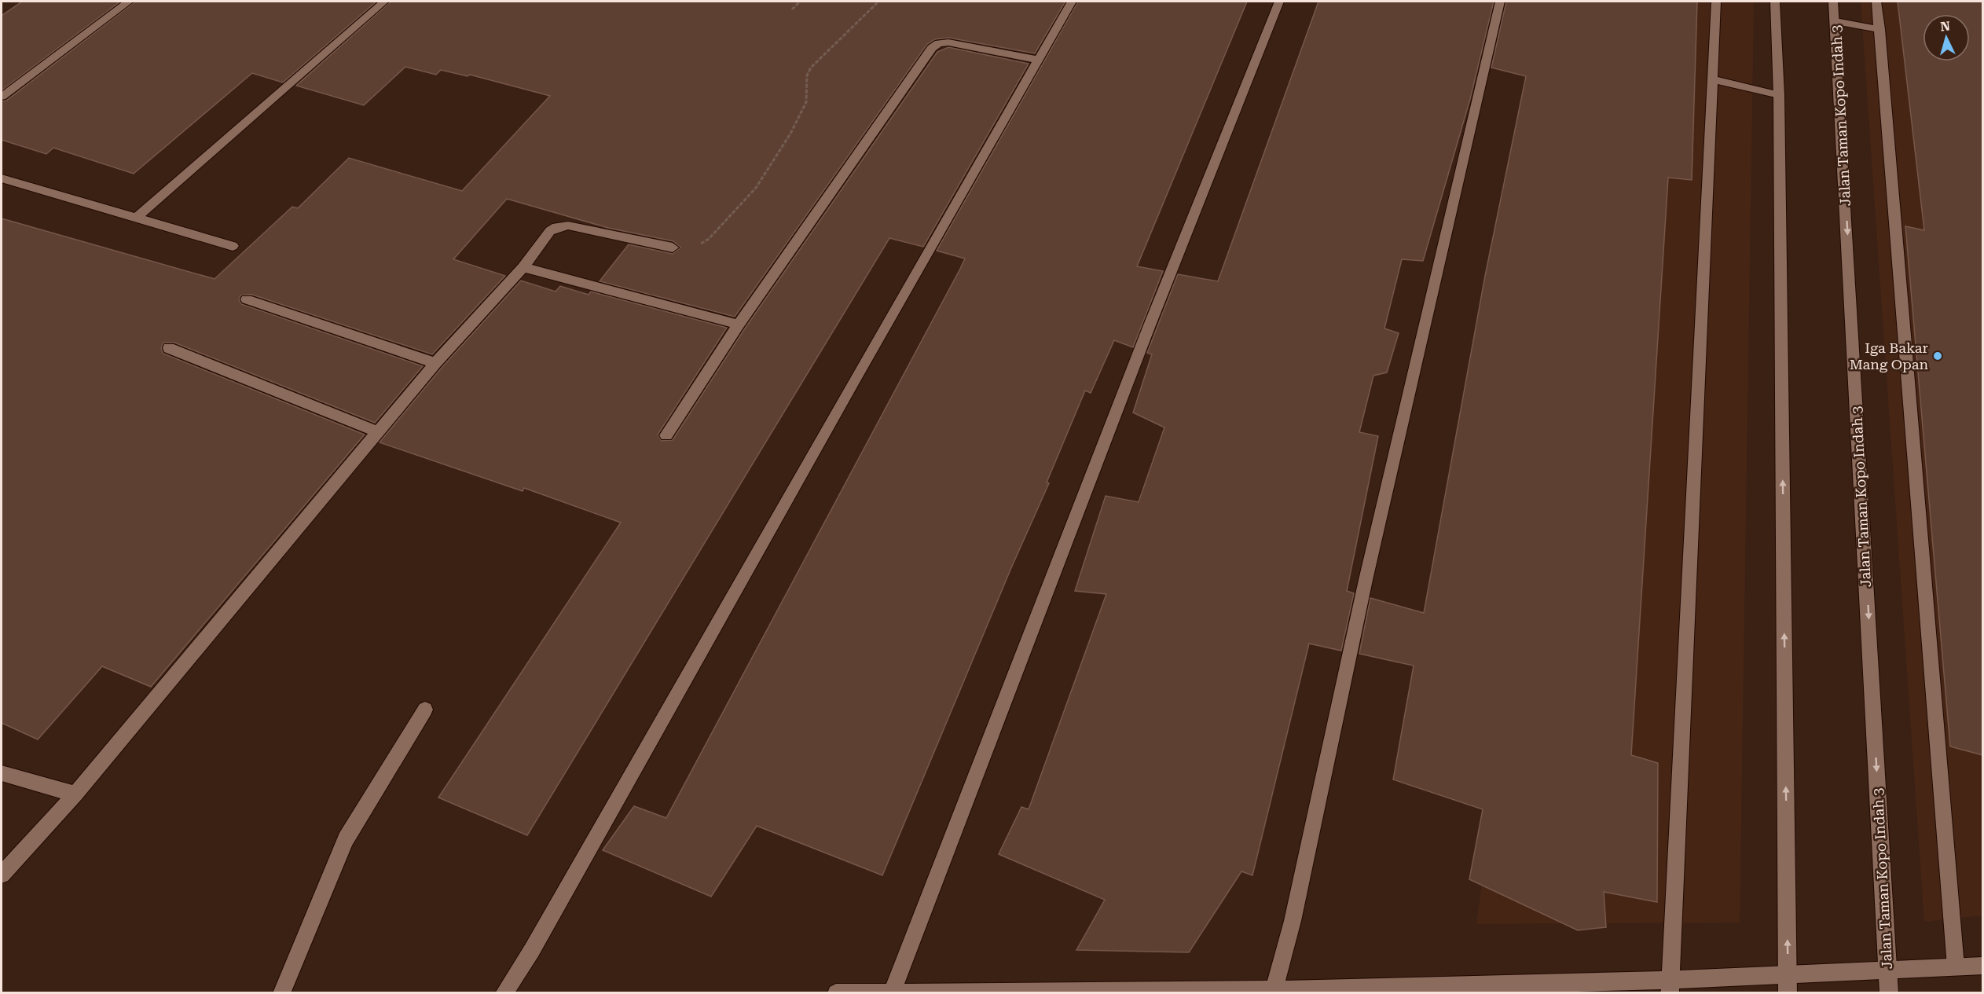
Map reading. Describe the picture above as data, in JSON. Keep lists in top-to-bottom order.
{
  "streets": {
    "street": ["Jalan Taman Kopo Indah 3"]
  },
  "places": ["Iga Bakar Mang Opan"],
  "north": "top"
}
